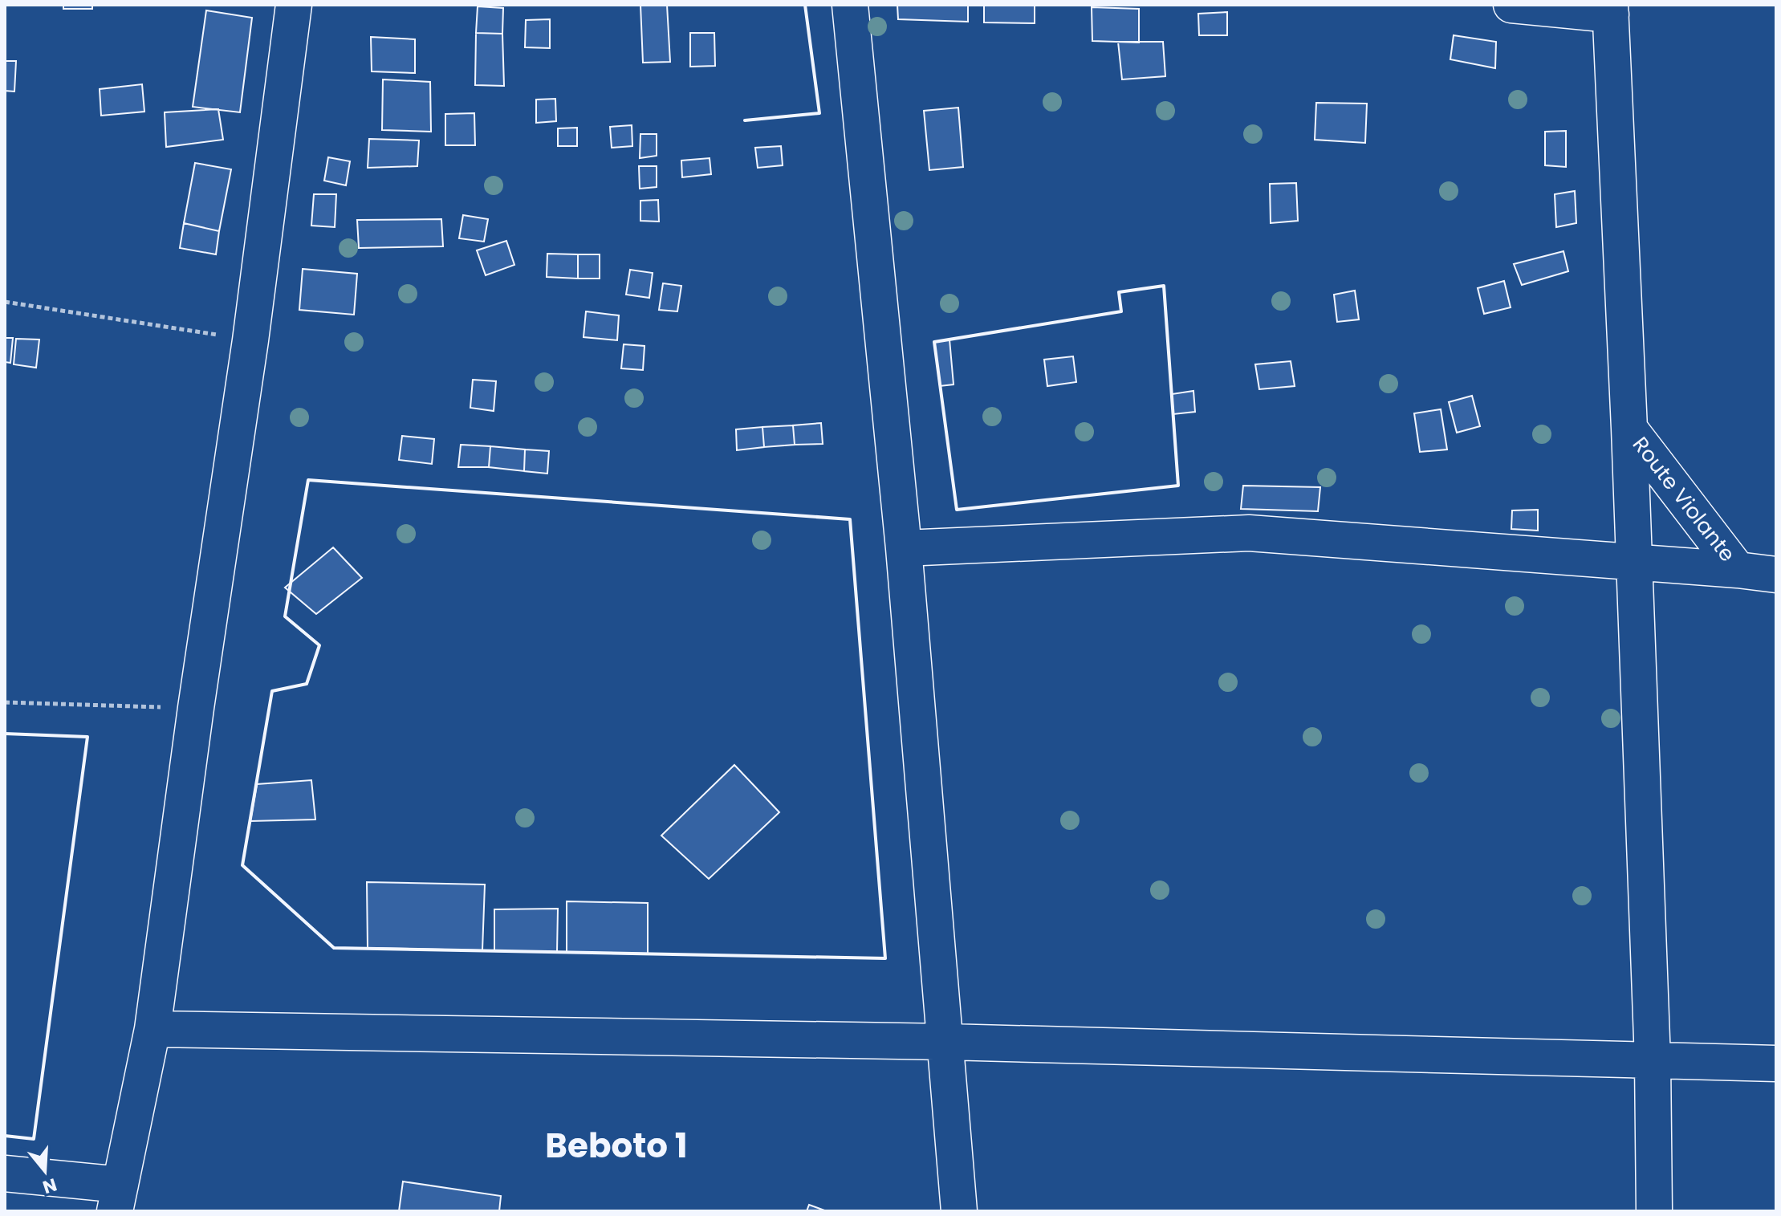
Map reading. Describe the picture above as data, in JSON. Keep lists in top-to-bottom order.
{
  "streets": {
    "street": ["Route Violante"]
  },
  "districts": ["Beboto 1"],
  "north": "bottom"
}
